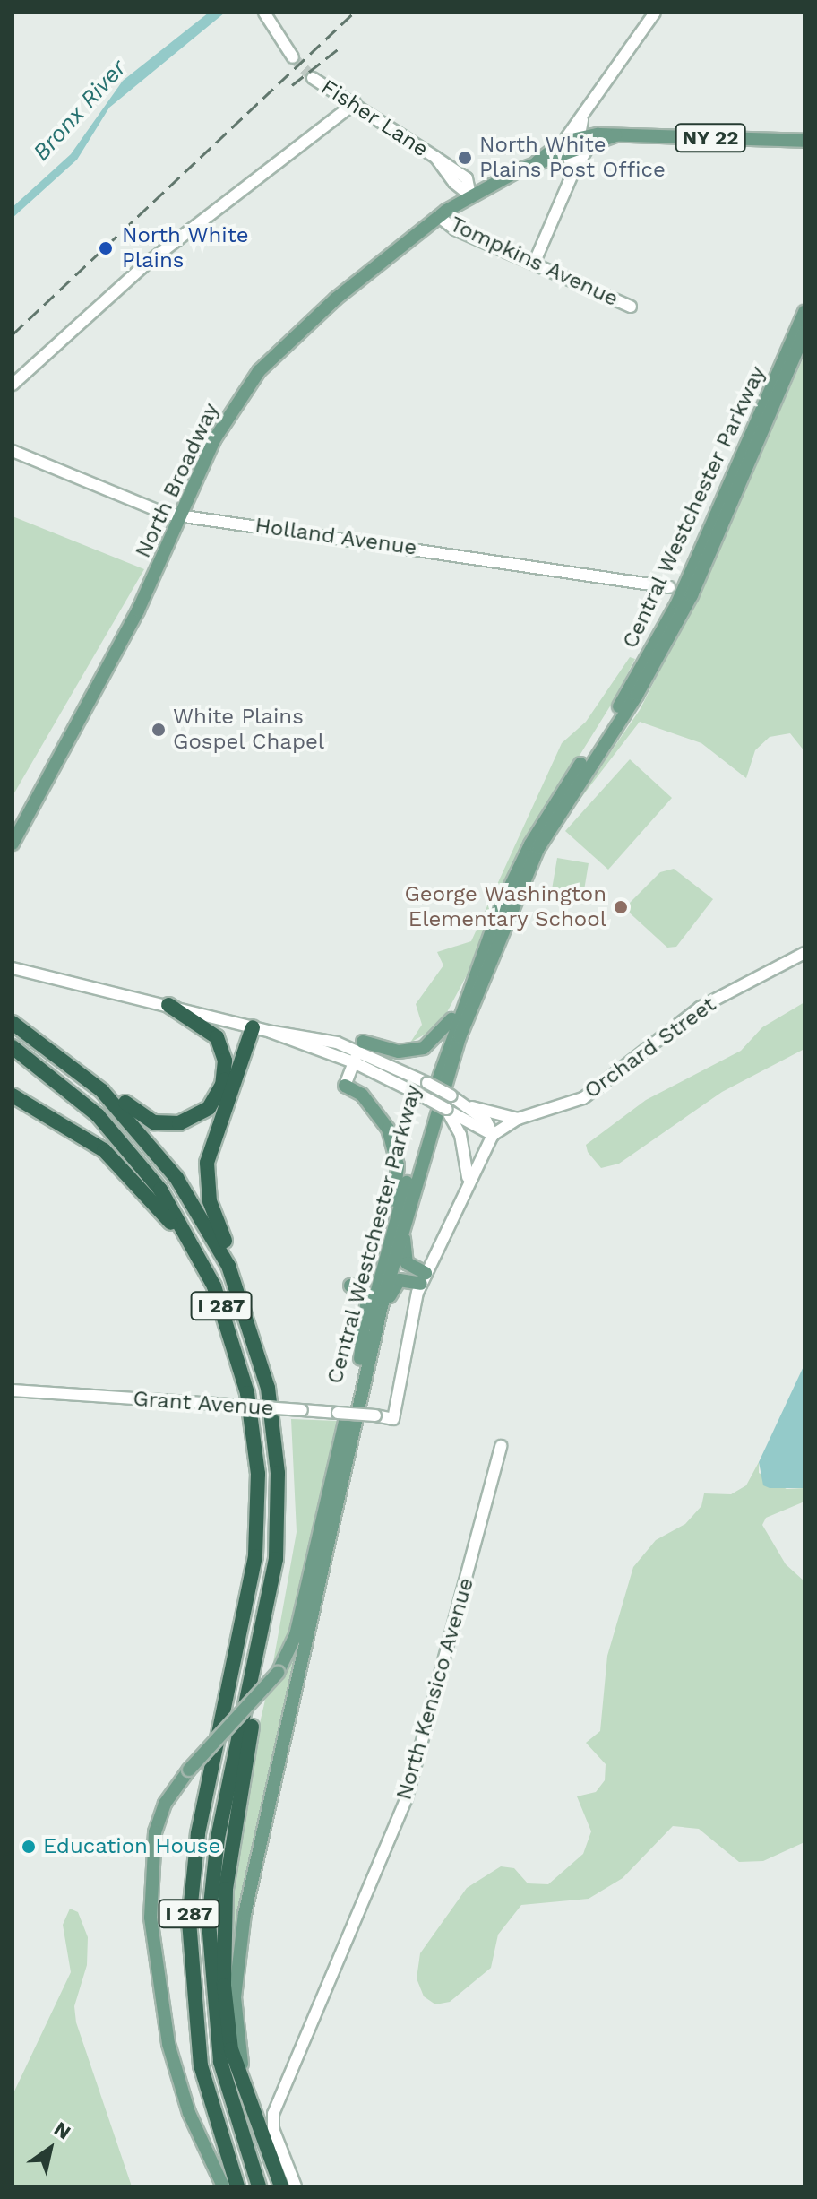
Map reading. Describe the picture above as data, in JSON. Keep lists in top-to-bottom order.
{
  "streets": {
    "highway": ["I 287"],
    "main road": ["NY 22", "North Broadway", "Central Westchester Parkway"],
    "street": [
      "Fisher Lane",
      "Tompkins Avenue",
      "Holland Avenue",
      "Orchard Street",
      "Grant Avenue",
      "North Kensico Avenue"
    ]
  },
  "crossings": [
    ["Fisher Lane", "North Broadway"],
    ["Tompkins Avenue", "North Broadway"],
    ["North Broadway", "Holland Avenue"]
  ],
  "water": ["Bronx River"],
  "places": [
    "North White Plains Post Office",
    "North White Plains",
    "White Plains Gospel Chapel",
    "George Washington Elementary School",
    "Education House"
  ],
  "north": "top right"
}
